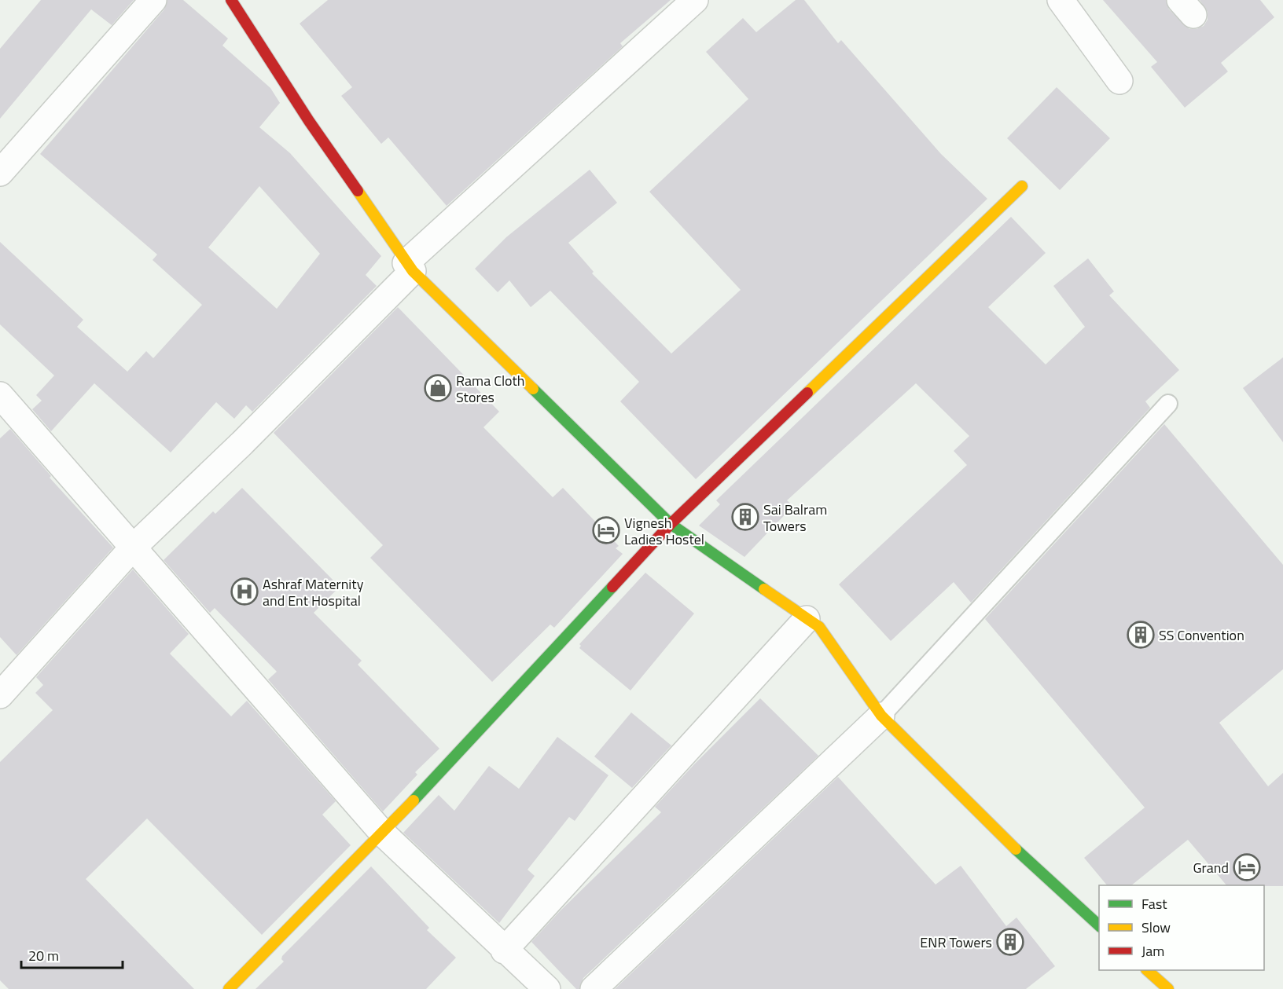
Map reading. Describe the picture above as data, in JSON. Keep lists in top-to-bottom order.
{
  "places": {
    "shop": ["Rama Cloth Stores"],
    "building": ["Sai Balram Towers", "SS Convention", "ENR Towers"],
    "hotel": ["Vignesh Ladies Hostel", "Grand"],
    "hospital": ["Ashraf Maternity and Ent Hospital"]
  },
  "legend": ["Fast", "Slow", "Jam"],
  "scale_bar": "20 m"
}
